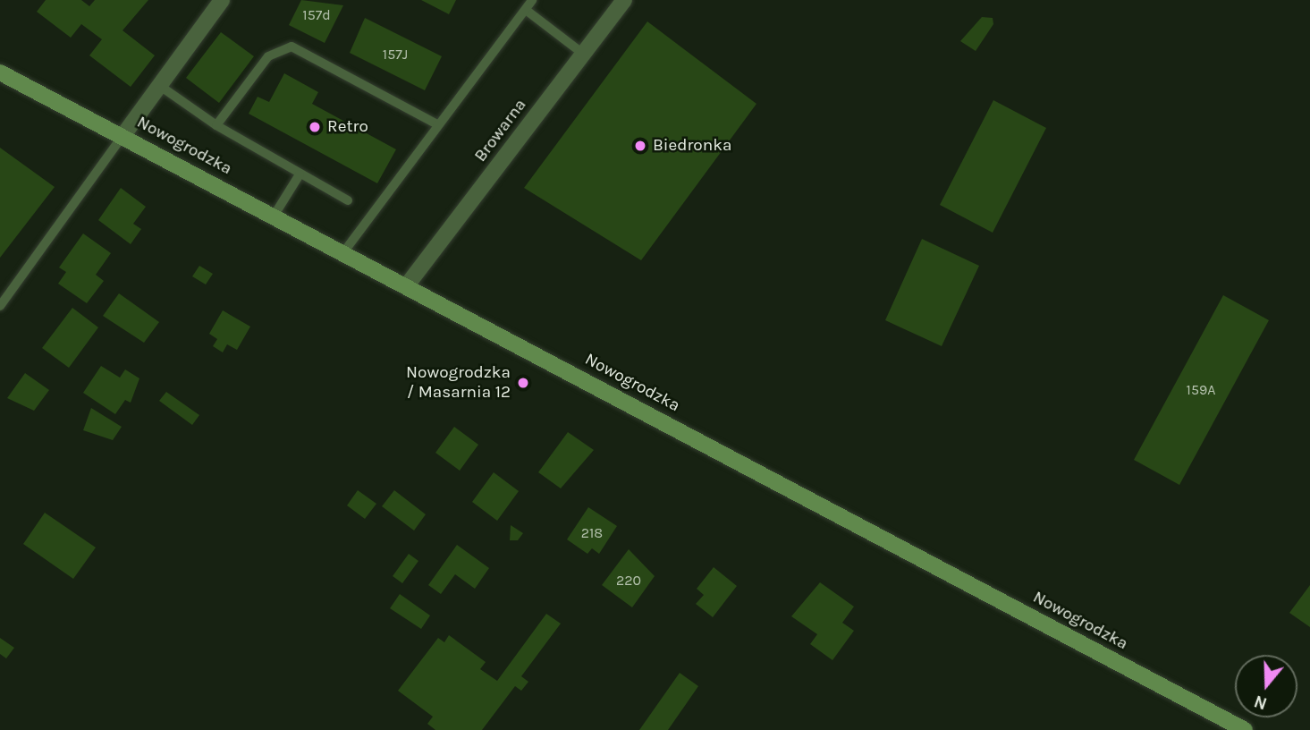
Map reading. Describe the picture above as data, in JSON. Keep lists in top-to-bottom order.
{
  "streets": {
    "main road": ["Nowogrodzka"],
    "street": ["Browarna"]
  },
  "crossings": [
    ["Browarna", "Nowogrodzka"]
  ],
  "places": ["Retro", "Biedronka", "Nowogrodzka / Masarnia 12"],
  "house_numbers": [
    "157d",
    "157J",
    "159A",
    "218",
    "220"
  ],
  "north": "bottom"
}
